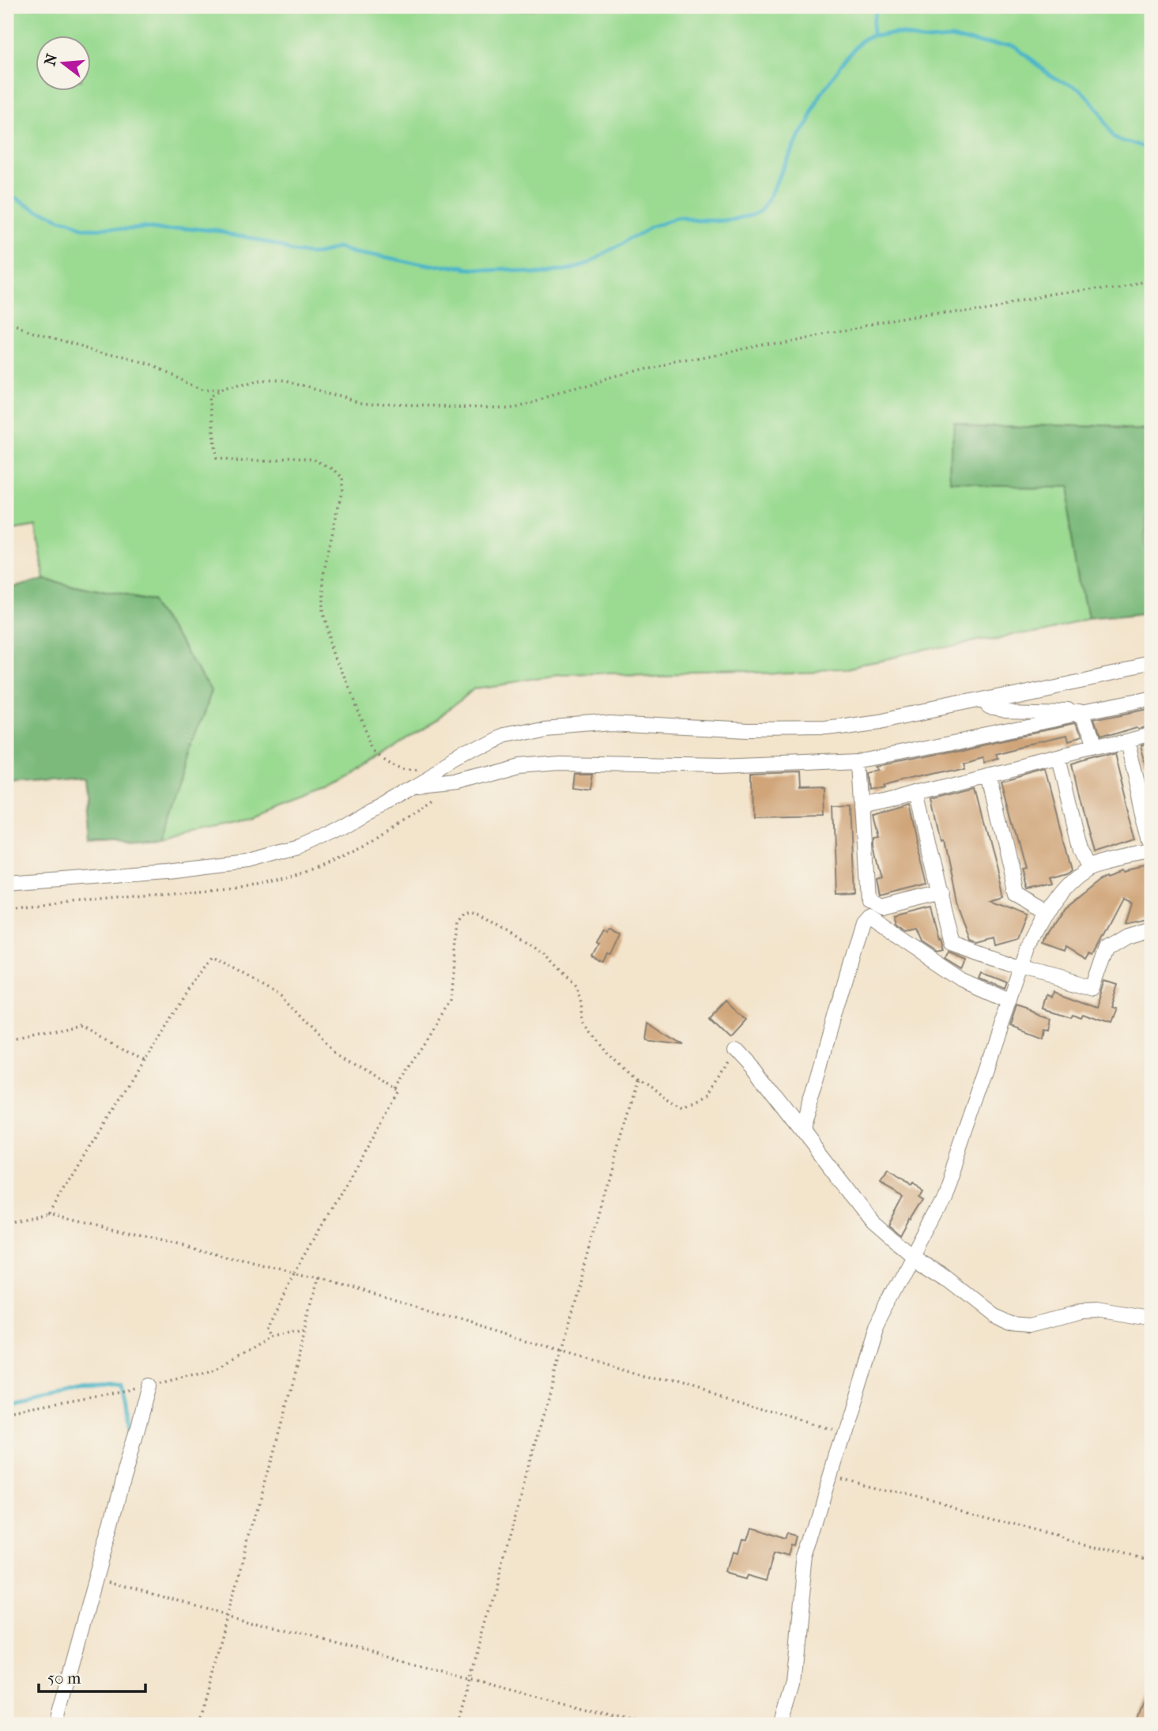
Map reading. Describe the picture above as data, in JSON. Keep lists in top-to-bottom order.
{
  "scale_bar": "50 m",
  "north": "left"
}
